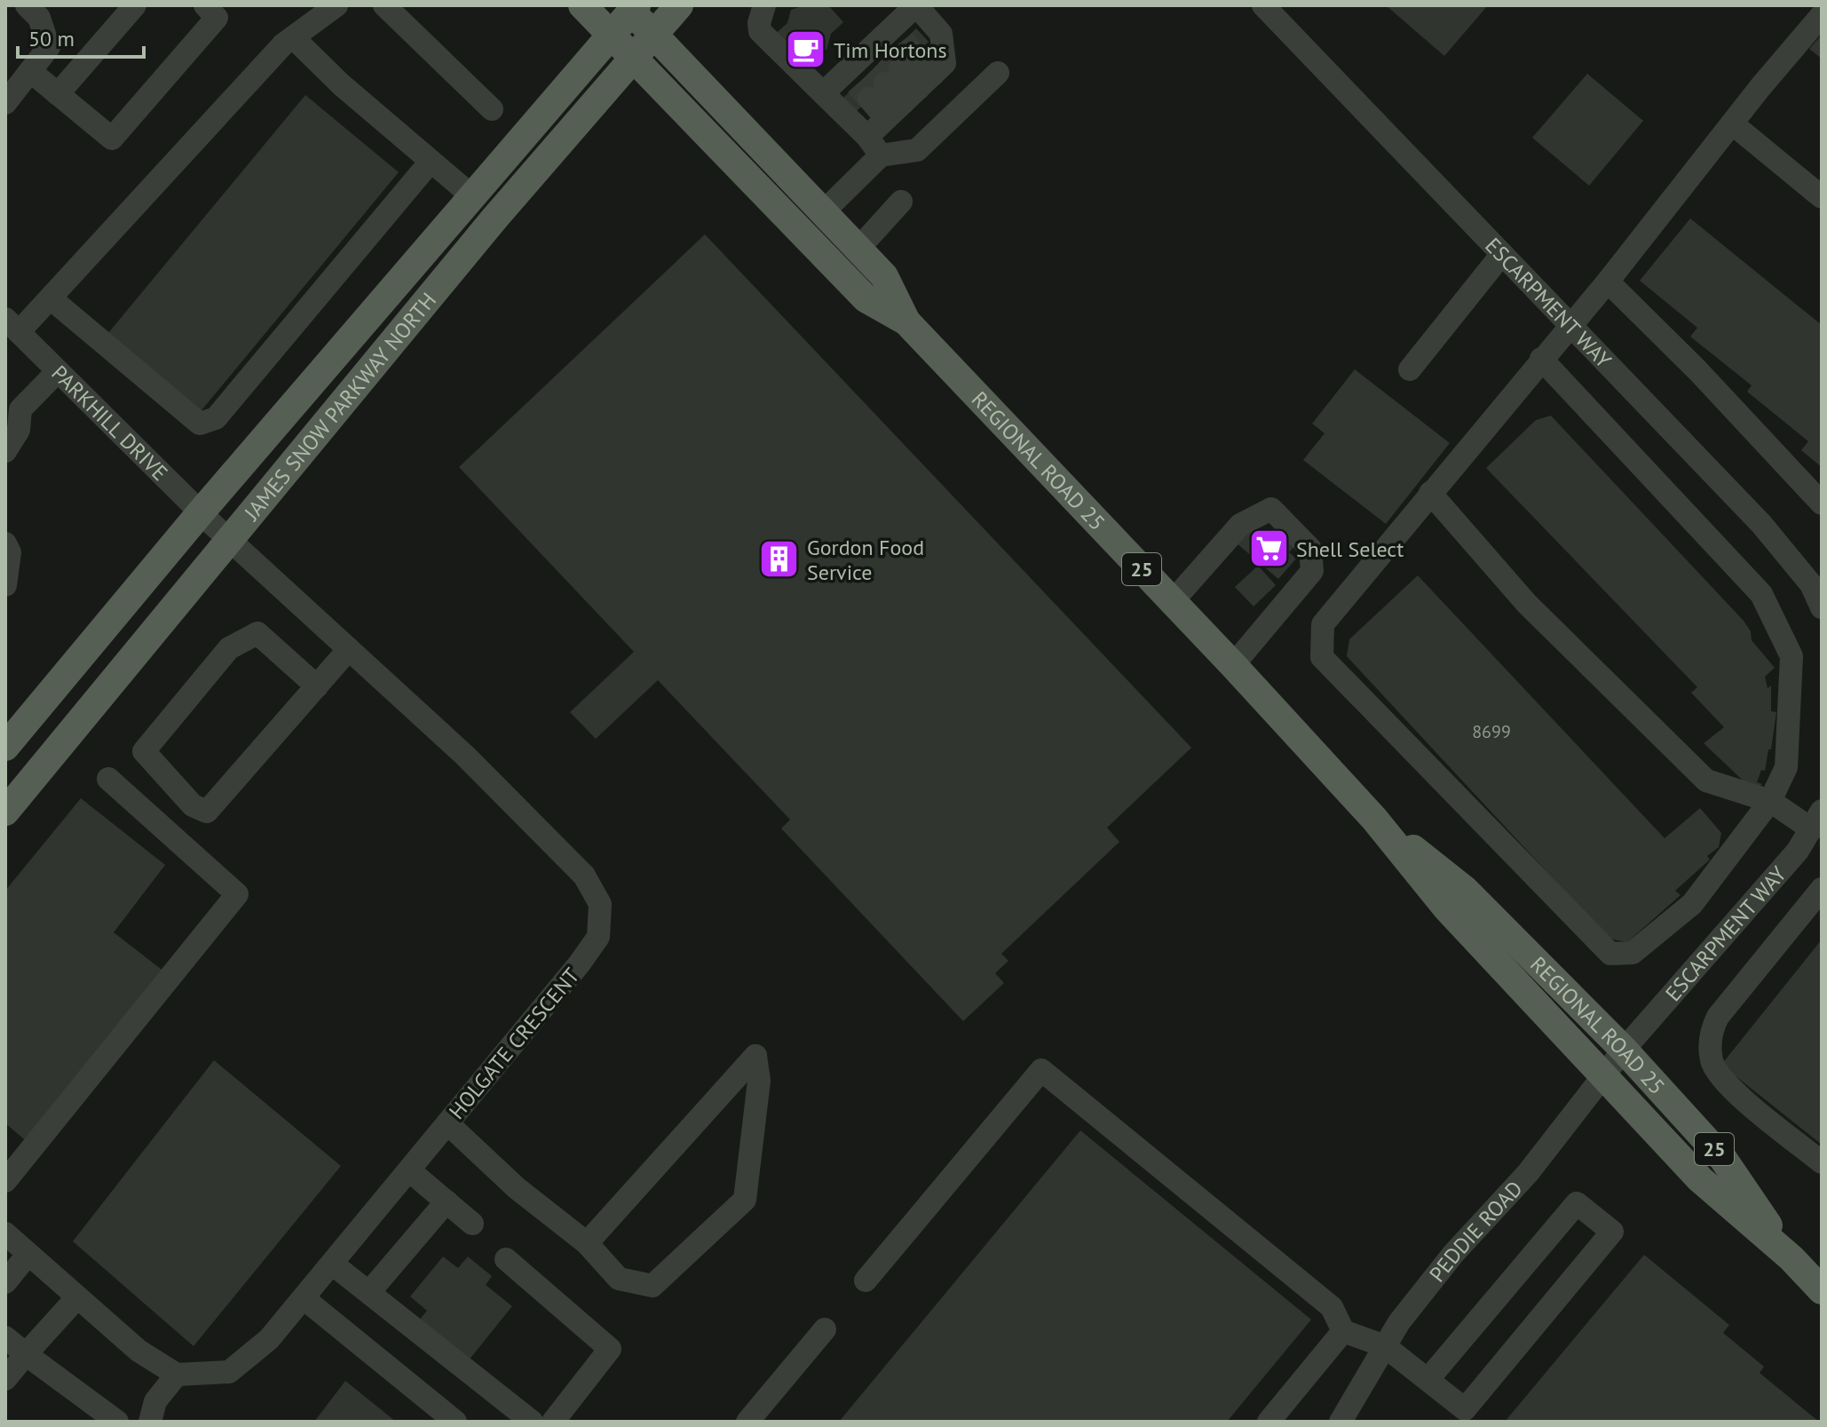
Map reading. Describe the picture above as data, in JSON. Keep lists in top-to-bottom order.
{
  "streets": {
    "main road": ["JAMES SNOW PARKWAY NORTH", "REGIONAL ROAD 25", "25"],
    "street": [
      "ESCARPMENT WAY",
      "PARKHILL DRIVE",
      "HOLGATE CRESCENT",
      "PEDDIE ROAD"
    ]
  },
  "crossings": [
    ["ESCARPMENT WAY", "REGIONAL ROAD 25"],
    ["ESCARPMENT WAY", "PEDDIE ROAD"],
    ["JAMES SNOW PARKWAY NORTH", "PARKHILL DRIVE"],
    ["JAMES SNOW PARKWAY NORTH", "REGIONAL ROAD 25"],
    ["JAMES SNOW PARKWAY NORTH", "HOLGATE CRESCENT"],
    ["PARKHILL DRIVE", "HOLGATE CRESCENT"],
    ["REGIONAL ROAD 25", "PEDDIE ROAD"]
  ],
  "places": {
    "cafe": ["Tim Hortons"],
    "supermarket": ["Shell Select"],
    "building": ["Gordon Food Service"]
  },
  "house_numbers": ["8699"],
  "scale_bar": "50 m"
}
